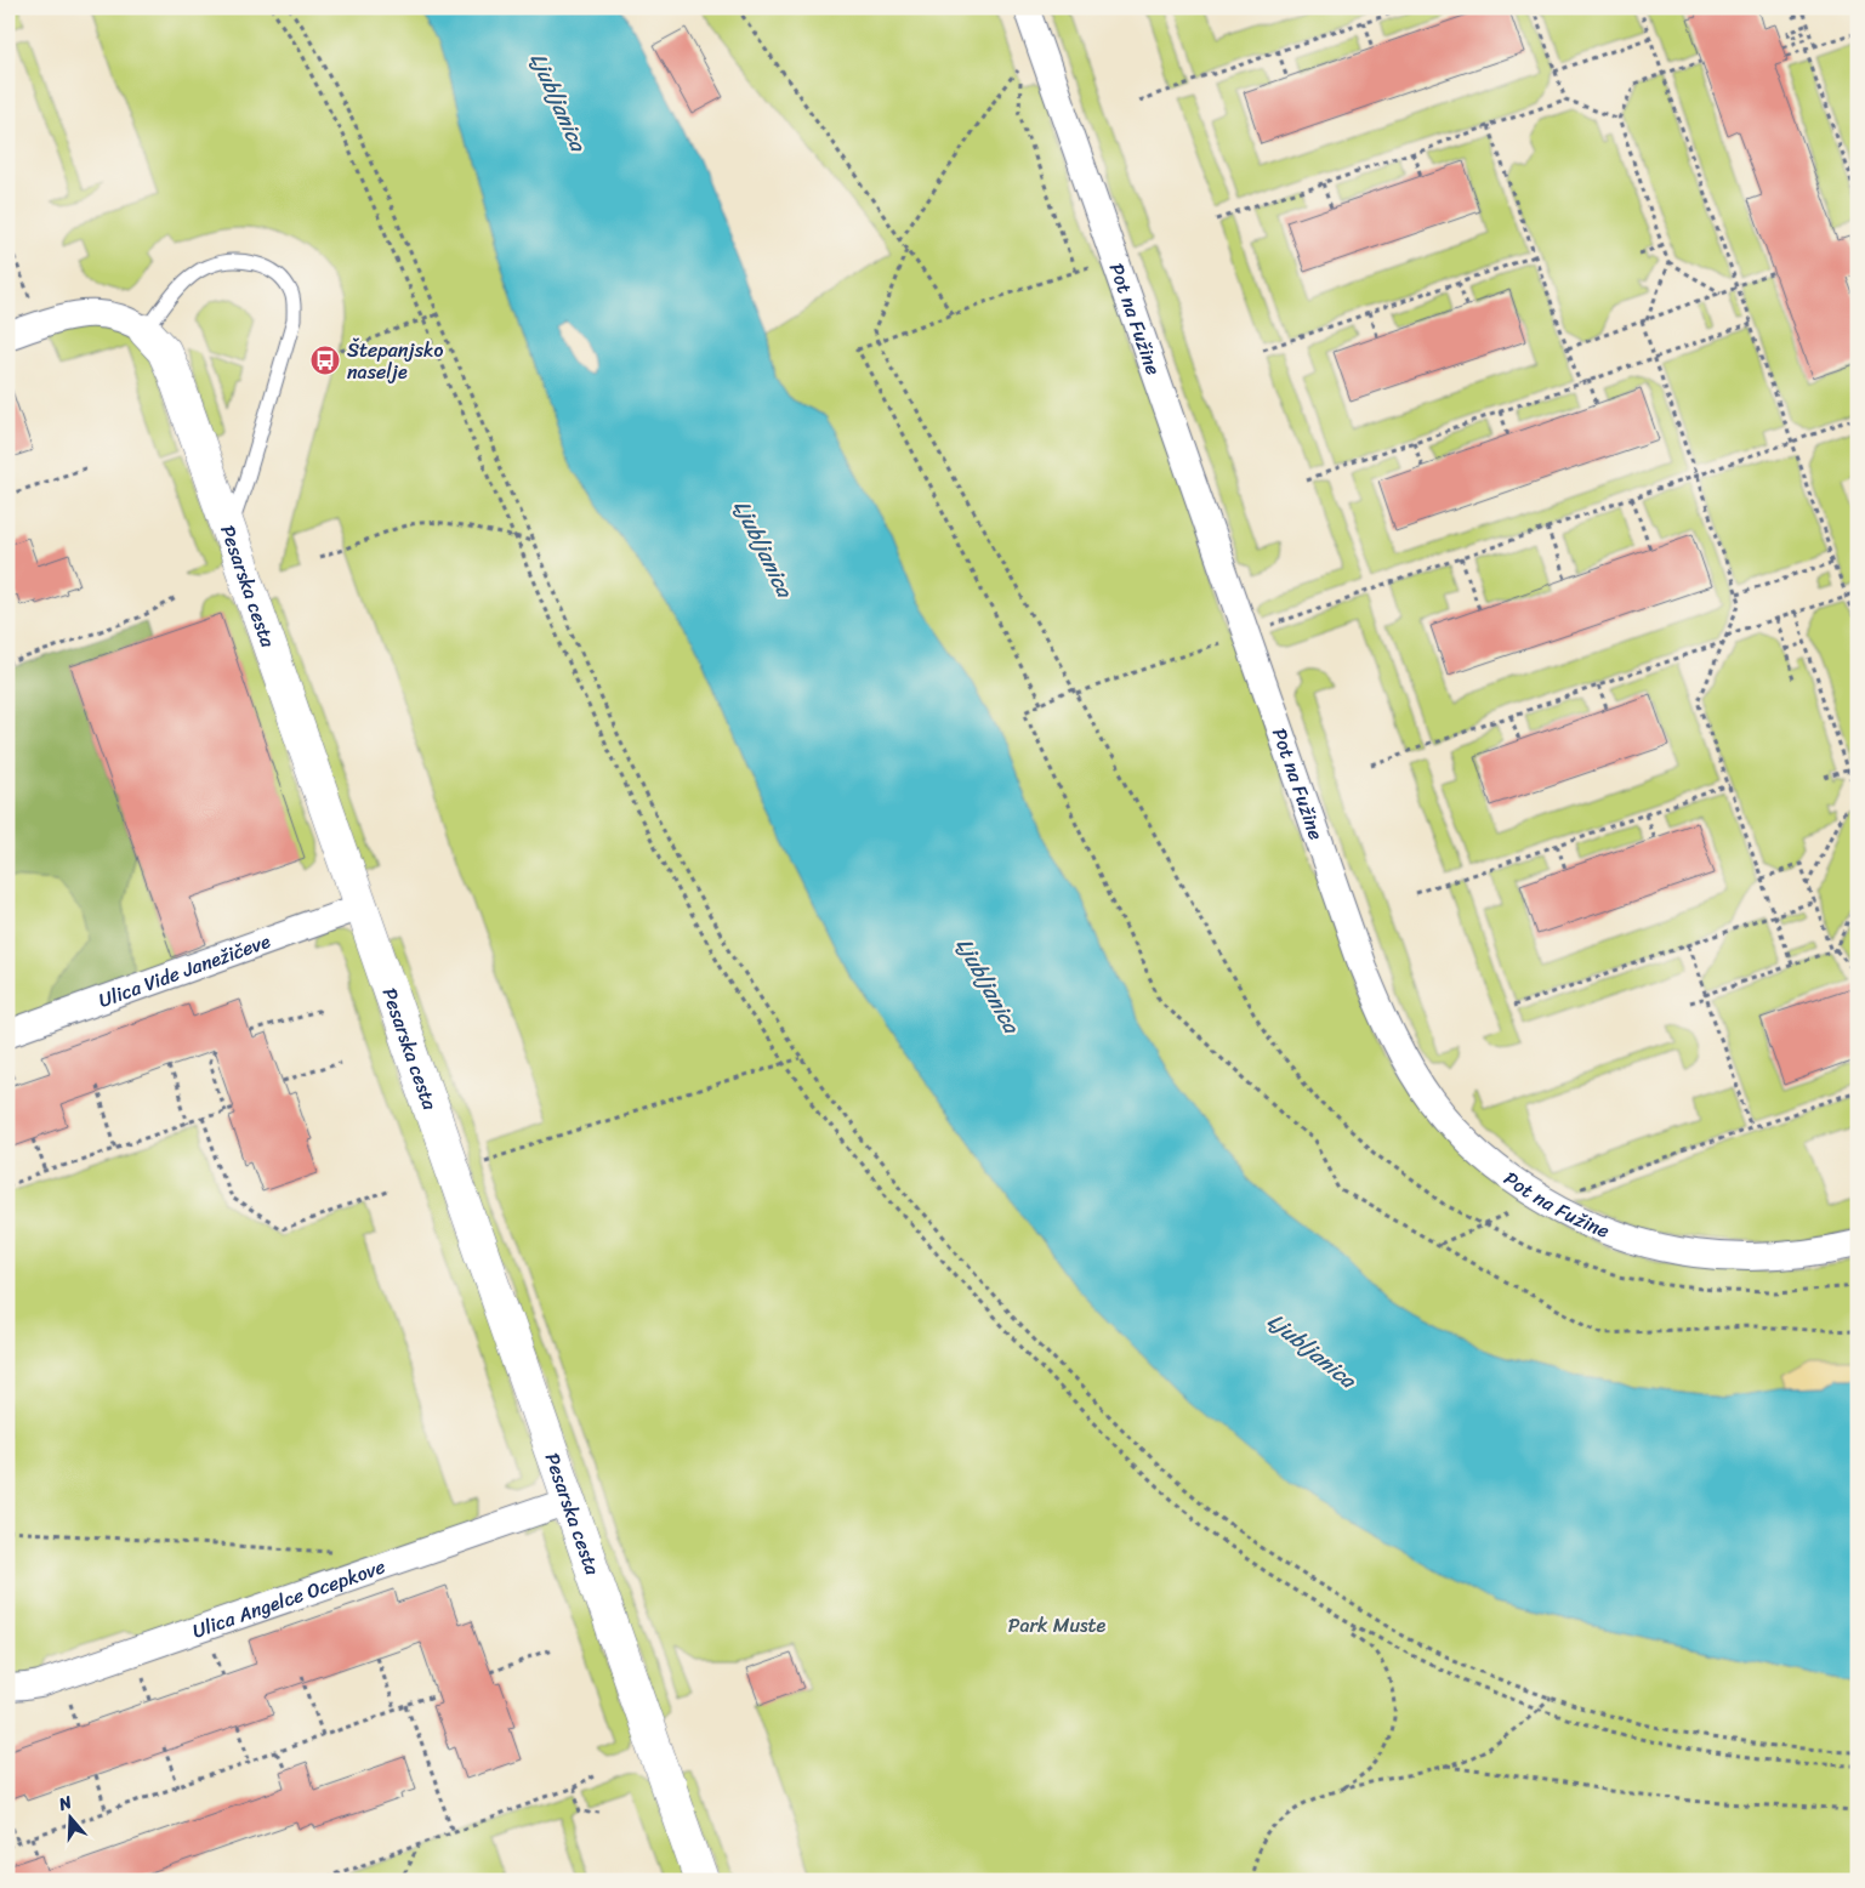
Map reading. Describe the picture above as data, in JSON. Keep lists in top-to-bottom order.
{
  "streets": {
    "street": [
      "Pot na Fužine",
      "Pesarska cesta",
      "Ulica Vide Janežičeve",
      "Ulica Angelce Ocepkove"
    ]
  },
  "crossings": [
    ["Pesarska cesta", "Ulica Vide Janežičeve"],
    ["Pesarska cesta", "Ulica Angelce Ocepkove"]
  ],
  "water": ["Ljubljanica"],
  "parks": ["Park Muste"],
  "places": {
    "bus stop": ["Štepanjsko naselje"]
  },
  "north": "top"
}
